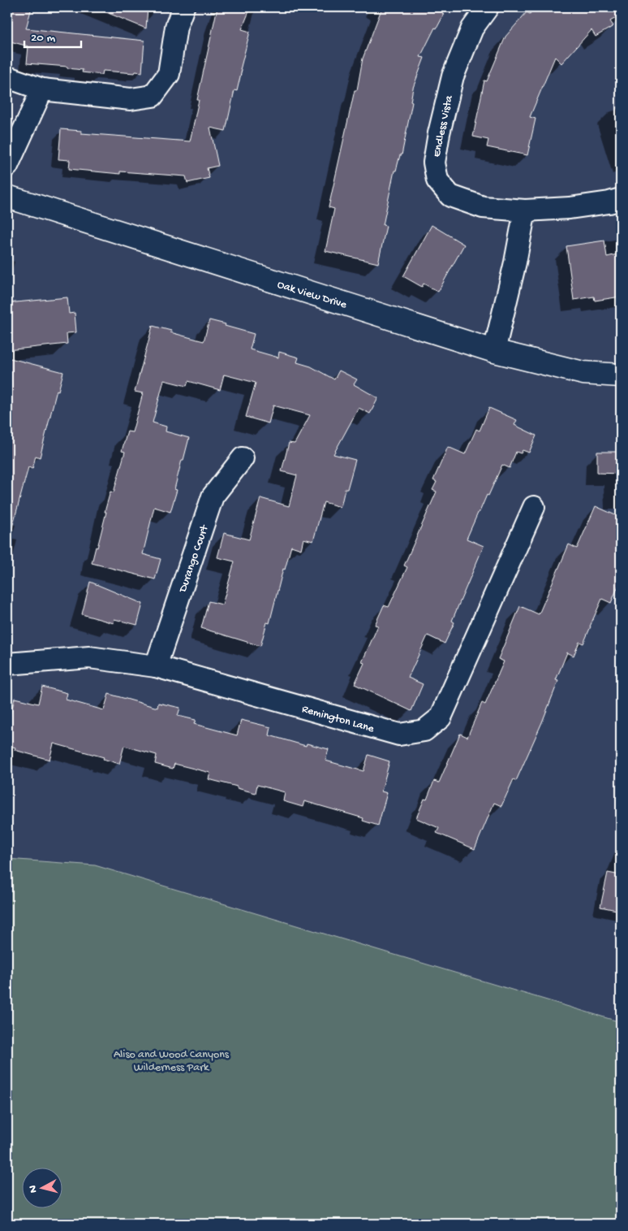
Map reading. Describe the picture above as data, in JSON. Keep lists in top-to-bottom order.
{
  "streets": {
    "street": [
      "Endless Vista",
      "Oak View Drive",
      "Durango Court",
      "Remington Lane"
    ]
  },
  "crossings": [
    ["Durango Court", "Remington Lane"]
  ],
  "parks": ["Aliso and Wood Canyons Wilderness Park"],
  "scale_bar": "20 m",
  "north": "left"
}
